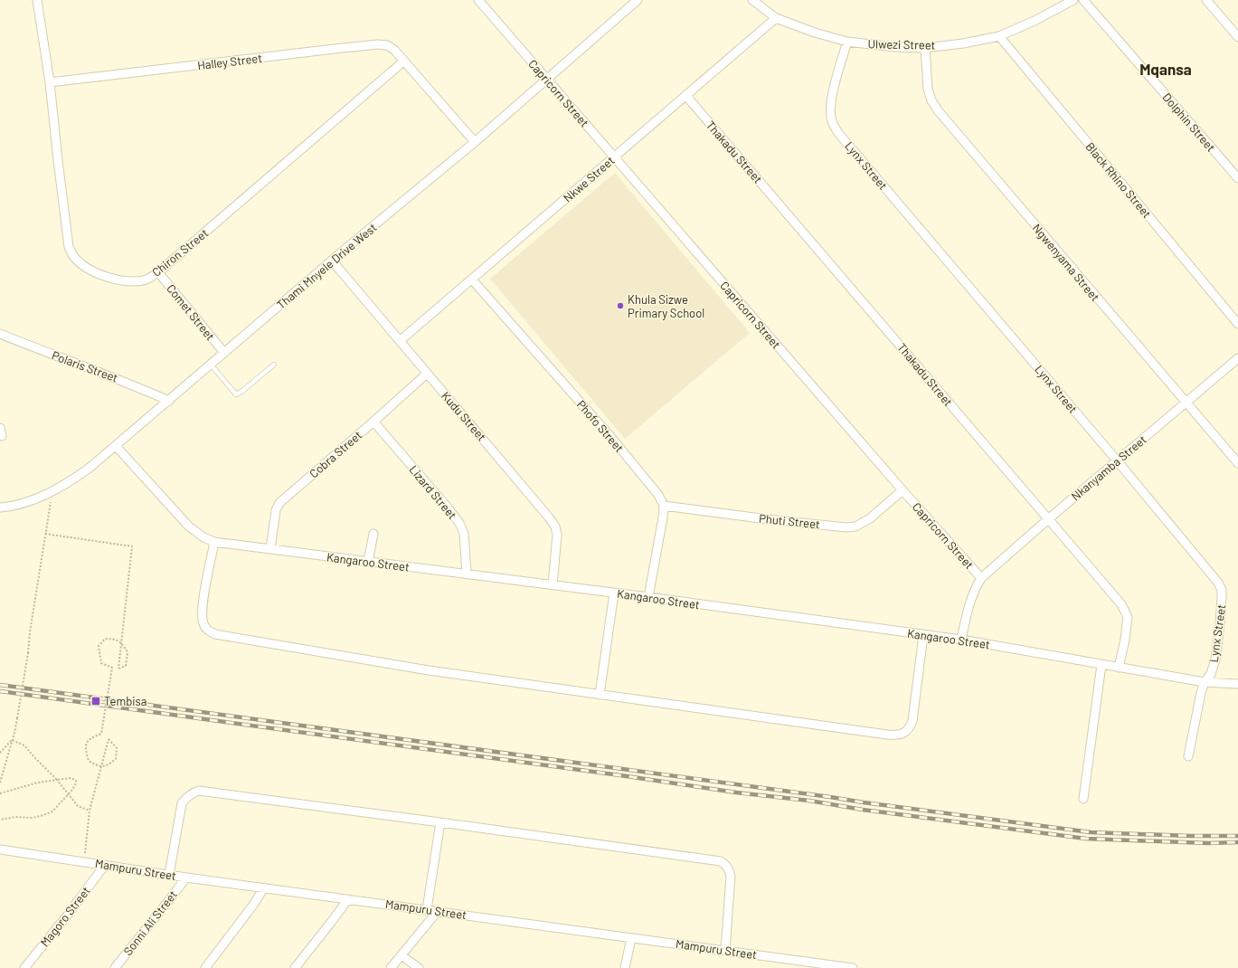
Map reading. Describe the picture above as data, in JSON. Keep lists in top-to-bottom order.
{
  "streets": {
    "street": [
      "Ulwezi Street",
      "Halley Street",
      "Capricorn Street",
      "Dolphin Street",
      "Thakadu Street",
      "Lynx Street",
      "Nkwe Street",
      "Black Rhino Street",
      "Chiron Street",
      "Ngwenyama Street",
      "Thami Mnyele Drive West",
      "Comet Street",
      "Polaris Street",
      "Kudu Street",
      "Phofo Street",
      "Cobra Street",
      "Nkanyamba Street",
      "Lizard Street",
      "Phuti Street",
      "Kangaroo Street",
      "Mampuru Street",
      "Magoro Street",
      "Sonni Ali Street"
    ]
  },
  "crossings": [
    ["Ulwezi Street", "Lynx Street"],
    ["Ulwezi Street", "Nkwe Street"],
    ["Ulwezi Street", "Black Rhino Street"],
    ["Ulwezi Street", "Ngwenyama Street"],
    ["Halley Street", "Chiron Street"],
    ["Halley Street", "Thami Mnyele Drive West"],
    ["Capricorn Street", "Nkwe Street"],
    ["Capricorn Street", "Thami Mnyele Drive West"],
    ["Capricorn Street", "Nkanyamba Street"],
    ["Capricorn Street", "Phuti Street"],
    ["Capricorn Street", "Kangaroo Street"],
    ["Thakadu Street", "Nkwe Street"],
    ["Thakadu Street", "Nkanyamba Street"],
    ["Thakadu Street", "Kangaroo Street"],
    ["Lynx Street", "Nkanyamba Street"],
    ["Lynx Street", "Kangaroo Street"],
    ["Nkwe Street", "Kudu Street"],
    ["Nkwe Street", "Phofo Street"],
    ["Chiron Street", "Comet Street"],
    ["Ngwenyama Street", "Nkanyamba Street"],
    ["Thami Mnyele Drive West", "Comet Street"],
    ["Thami Mnyele Drive West", "Polaris Street"],
    ["Thami Mnyele Drive West", "Kudu Street"],
    ["Thami Mnyele Drive West", "Kangaroo Street"],
    ["Kudu Street", "Cobra Street"],
    ["Kudu Street", "Kangaroo Street"],
    ["Phofo Street", "Phuti Street"],
    ["Cobra Street", "Lizard Street"],
    ["Cobra Street", "Kangaroo Street"],
    ["Lizard Street", "Kangaroo Street"],
    ["Mampuru Street", "Magoro Street"],
    ["Mampuru Street", "Sonni Ali Street"]
  ],
  "districts": ["Mqansa"],
  "places": {
    "other": ["Khula Sizwe Primary School"],
    "transit": ["Tembisa"]
  }
}
